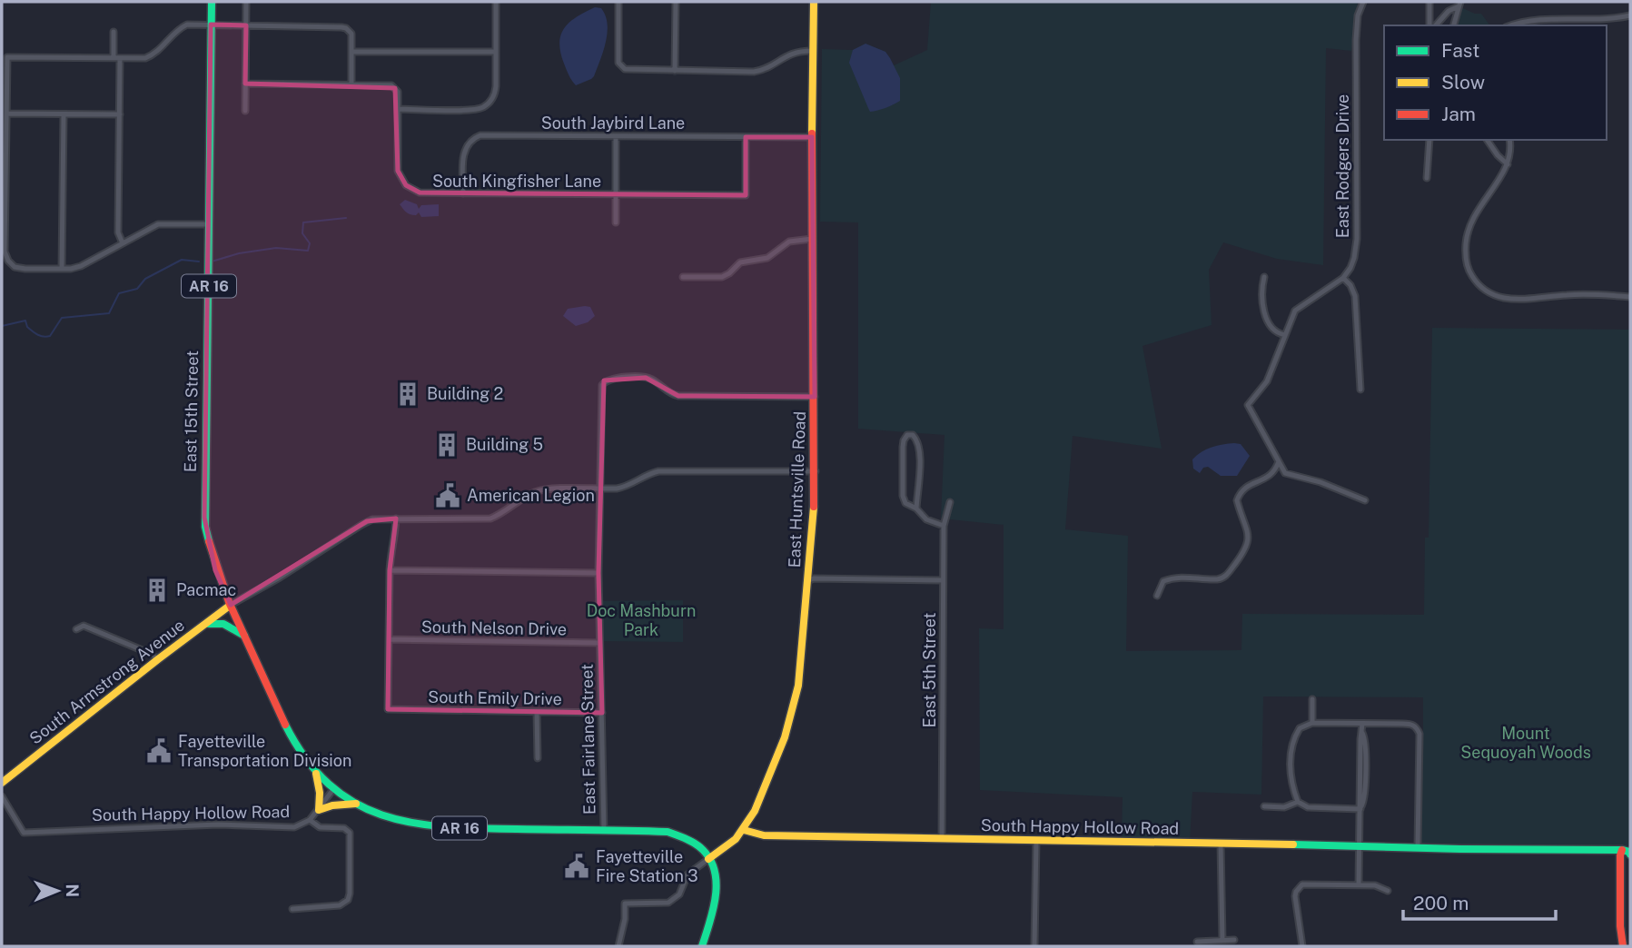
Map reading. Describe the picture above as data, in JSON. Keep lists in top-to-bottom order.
{
  "streets": {
    "main road": [
      "AR 16",
      "East 15th Street",
      "East Huntsville Road",
      "South Armstrong Avenue",
      "South Happy Hollow Road"
    ],
    "street": [
      "South Jaybird Lane",
      "East Rodgers Drive",
      "South Kingfisher Lane",
      "South Nelson Drive",
      "East 5th Street",
      "South Emily Drive",
      "East Fairlane Street"
    ]
  },
  "crossings": [
    ["South Jaybird Lane", "South Kingfisher Lane"],
    ["South Jaybird Lane", "East Huntsville Road"],
    ["AR 16", "East 15th Street"],
    ["AR 16", "East Huntsville Road"],
    ["AR 16", "East Fairlane Street"],
    ["AR 16", "South Happy Hollow Road"],
    ["East 15th Street", "South Armstrong Avenue"],
    ["East 15th Street", "South Happy Hollow Road"],
    ["East Huntsville Road", "East Fairlane Street"],
    ["East Huntsville Road", "South Happy Hollow Road"],
    ["South Nelson Drive", "South Emily Drive"],
    ["South Nelson Drive", "East Fairlane Street"],
    ["East 5th Street", "South Happy Hollow Road"],
    ["South Emily Drive", "East Fairlane Street"]
  ],
  "parks": ["Doc Mashburn Park", "Mount Sequoyah Woods"],
  "places": {
    "building": ["Building 2", "Building 5", "Pacmac"],
    "public building": ["American Legion", "Fayetteville Transportation Division", "Fayetteville Fire Station 3"]
  },
  "legend": ["Fast", "Slow", "Jam"],
  "scale_bar": "200 m",
  "north": "right"
}
